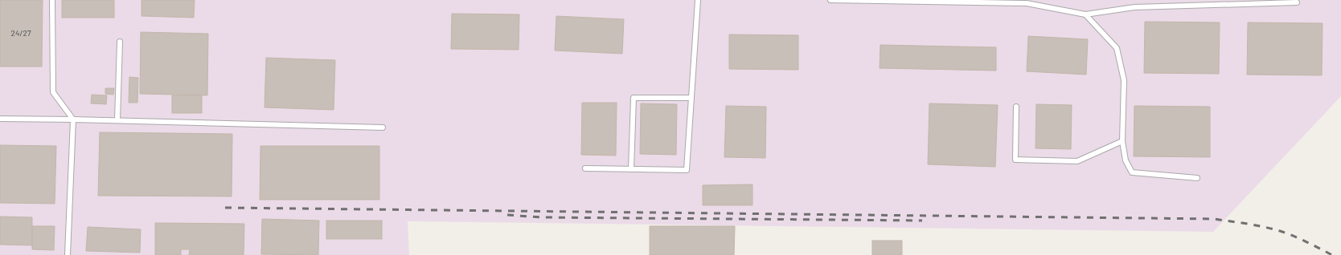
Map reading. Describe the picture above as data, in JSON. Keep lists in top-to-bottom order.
{
  "house_numbers": ["24/27"]
}
